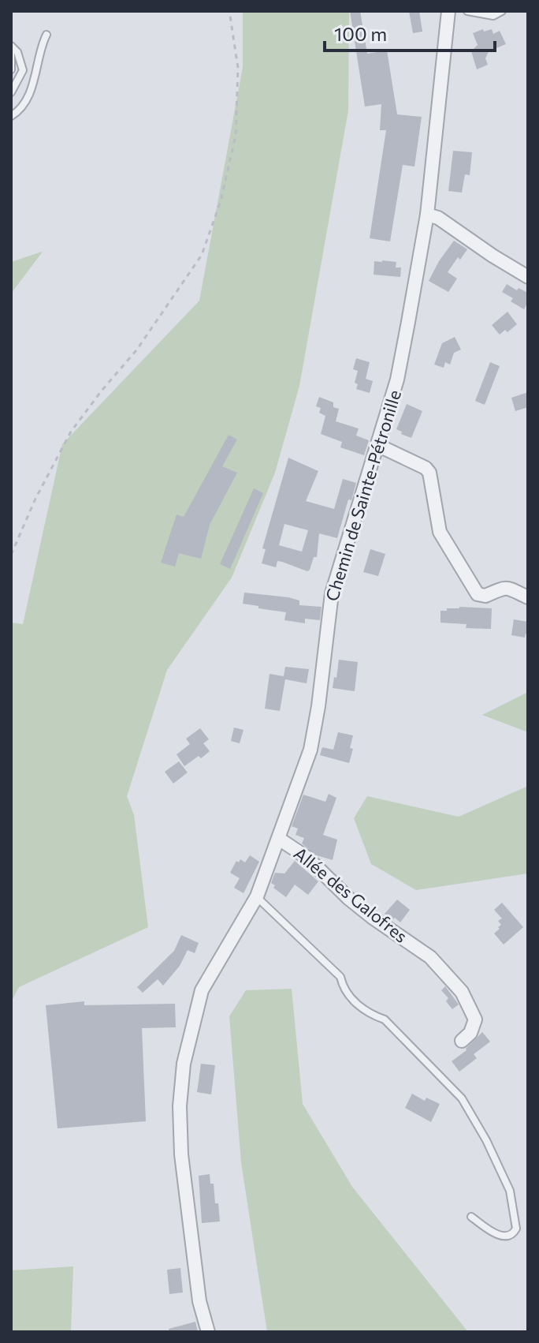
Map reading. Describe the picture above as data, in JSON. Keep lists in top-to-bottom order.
{
  "streets": {
    "street": ["Chemin de Sainte-Pétronille", "Allée des Galofres"]
  },
  "crossings": [
    ["Chemin de Sainte-Pétronille", "Allée des Galofres"]
  ],
  "scale_bar": "100 m"
}
